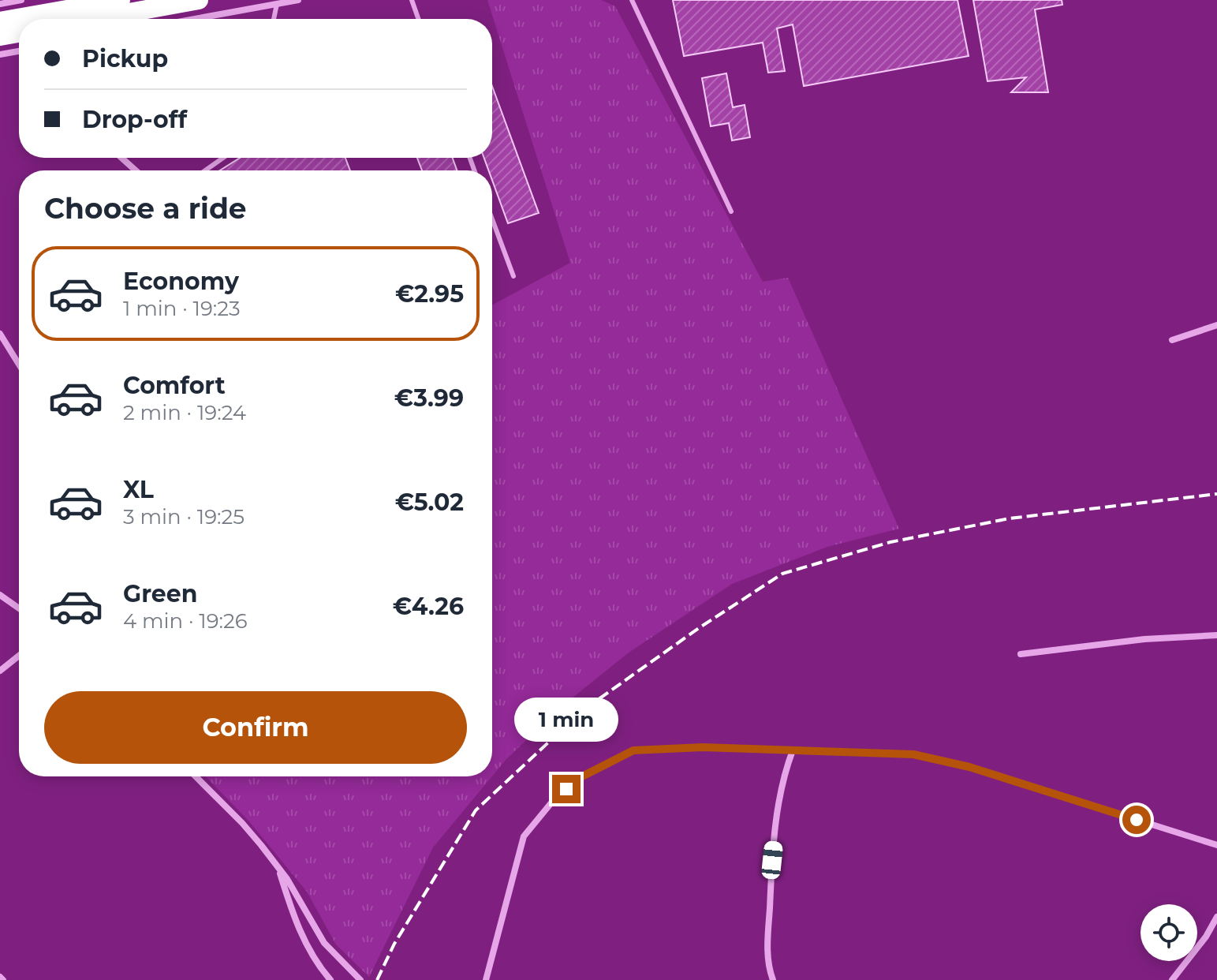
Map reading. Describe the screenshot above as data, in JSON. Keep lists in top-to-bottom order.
{
  "page": {
    "banner": ["Pickup", "Drop-off"],
    "heading": "Choose a ride",
    "list": [
      {
        "name": "Economy",
        "note": "1 min · 19:23",
        "value": "€2.95"
      },
      {
        "name": "Comfort",
        "note": "2 min · 19:24",
        "value": "€3.99"
      },
      {
        "name": "XL",
        "note": "3 min · 19:25",
        "value": "€5.02"
      },
      {
        "name": "Green",
        "note": "4 min · 19:26",
        "value": "€4.26"
      }
    ],
    "buttons": "Confirm",
    "bubble": "1 min"
  }
}
